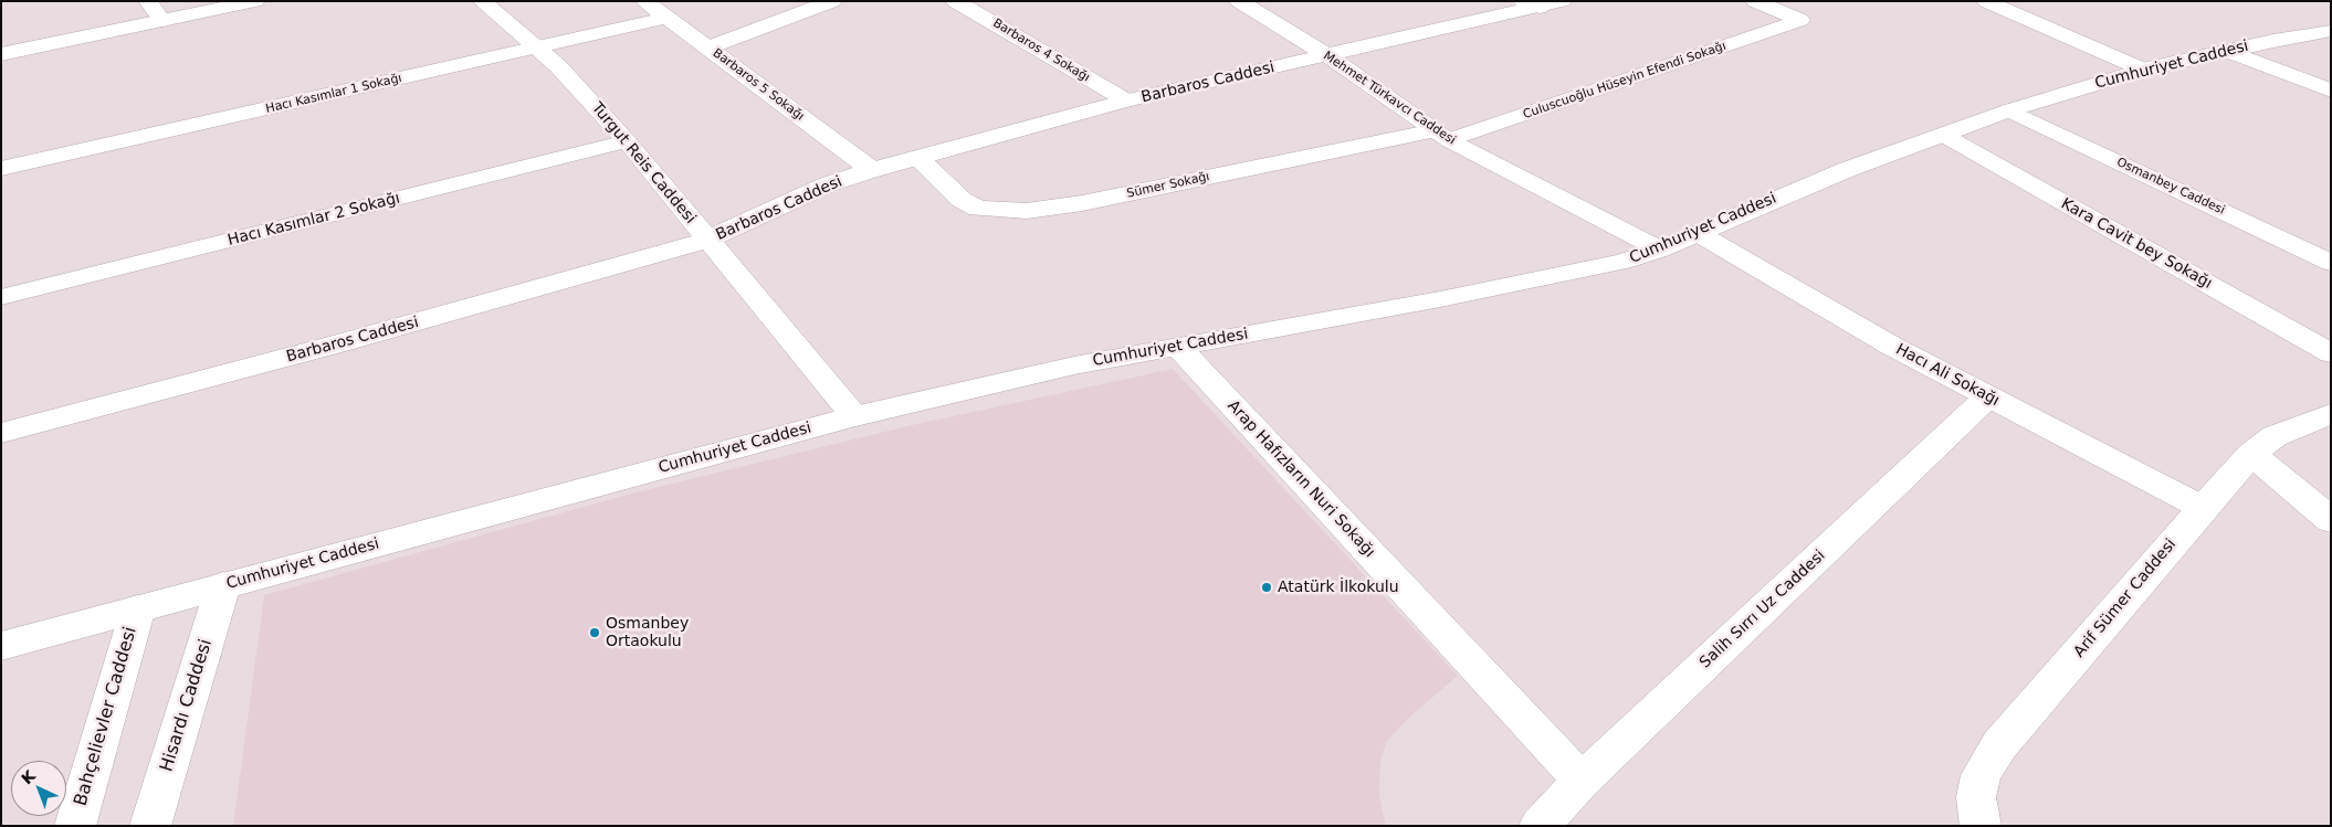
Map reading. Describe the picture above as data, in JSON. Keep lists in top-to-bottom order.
{
  "streets": {
    "street": [
      "Barbaros 4 Sokağı",
      "Cumhuriyet Caddesi",
      "Culuscuoğlu Hüseyin Efendi Sokağı",
      "Barbaros Caddesi",
      "Barbaros 5 Sokağı",
      "Hacı Kasımlar 1 Sokağı",
      "Mehmet Türkavcı Caddesi",
      "Turgut Reis Caddesi",
      "Sümer Sokağı",
      "Osmanbey Caddesi",
      "Hacı Kasımlar 2 Sokağı",
      "Kara Cavit bey Sokağı",
      "Hacı Ali Sokağı",
      "Arap Hafızların Nuri Sokağı",
      "Arif Sümer Caddesi",
      "Salih Sırrı Uz Caddesi",
      "Hisardı Caddesi",
      "Bahçelievler Caddesi"
    ]
  },
  "crossings": [
    ["Barbaros 4 Sokağı", "Barbaros Caddesi"],
    ["Cumhuriyet Caddesi", "Mehmet Türkavcı Caddesi"],
    ["Cumhuriyet Caddesi", "Turgut Reis Caddesi"],
    ["Cumhuriyet Caddesi", "Osmanbey Caddesi"],
    ["Cumhuriyet Caddesi", "Kara Cavit bey Sokağı"],
    ["Cumhuriyet Caddesi", "Hacı Ali Sokağı"],
    ["Cumhuriyet Caddesi", "Arap Hafızların Nuri Sokağı"],
    ["Cumhuriyet Caddesi", "Hisardı Caddesi"],
    ["Cumhuriyet Caddesi", "Bahçelievler Caddesi"],
    ["Culuscuoğlu Hüseyin Efendi Sokağı", "Mehmet Türkavcı Caddesi"],
    ["Culuscuoğlu Hüseyin Efendi Sokağı", "Sümer Sokağı"],
    ["Barbaros Caddesi", "Barbaros 5 Sokağı"],
    ["Barbaros Caddesi", "Mehmet Türkavcı Caddesi"],
    ["Barbaros Caddesi", "Turgut Reis Caddesi"],
    ["Barbaros Caddesi", "Sümer Sokağı"],
    ["Barbaros 5 Sokağı", "Hacı Kasımlar 1 Sokağı"],
    ["Hacı Kasımlar 1 Sokağı", "Turgut Reis Caddesi"],
    ["Mehmet Türkavcı Caddesi", "Sümer Sokağı"],
    ["Turgut Reis Caddesi", "Hacı Kasımlar 2 Sokağı"],
    ["Hacı Ali Sokağı", "Arif Sümer Caddesi"],
    ["Hacı Ali Sokağı", "Salih Sırrı Uz Caddesi"],
    ["Arap Hafızların Nuri Sokağı", "Salih Sırrı Uz Caddesi"]
  ],
  "places": ["Atatürk İlkokulu", "Osmanbey Ortaokulu"],
  "north": "top left"
}
